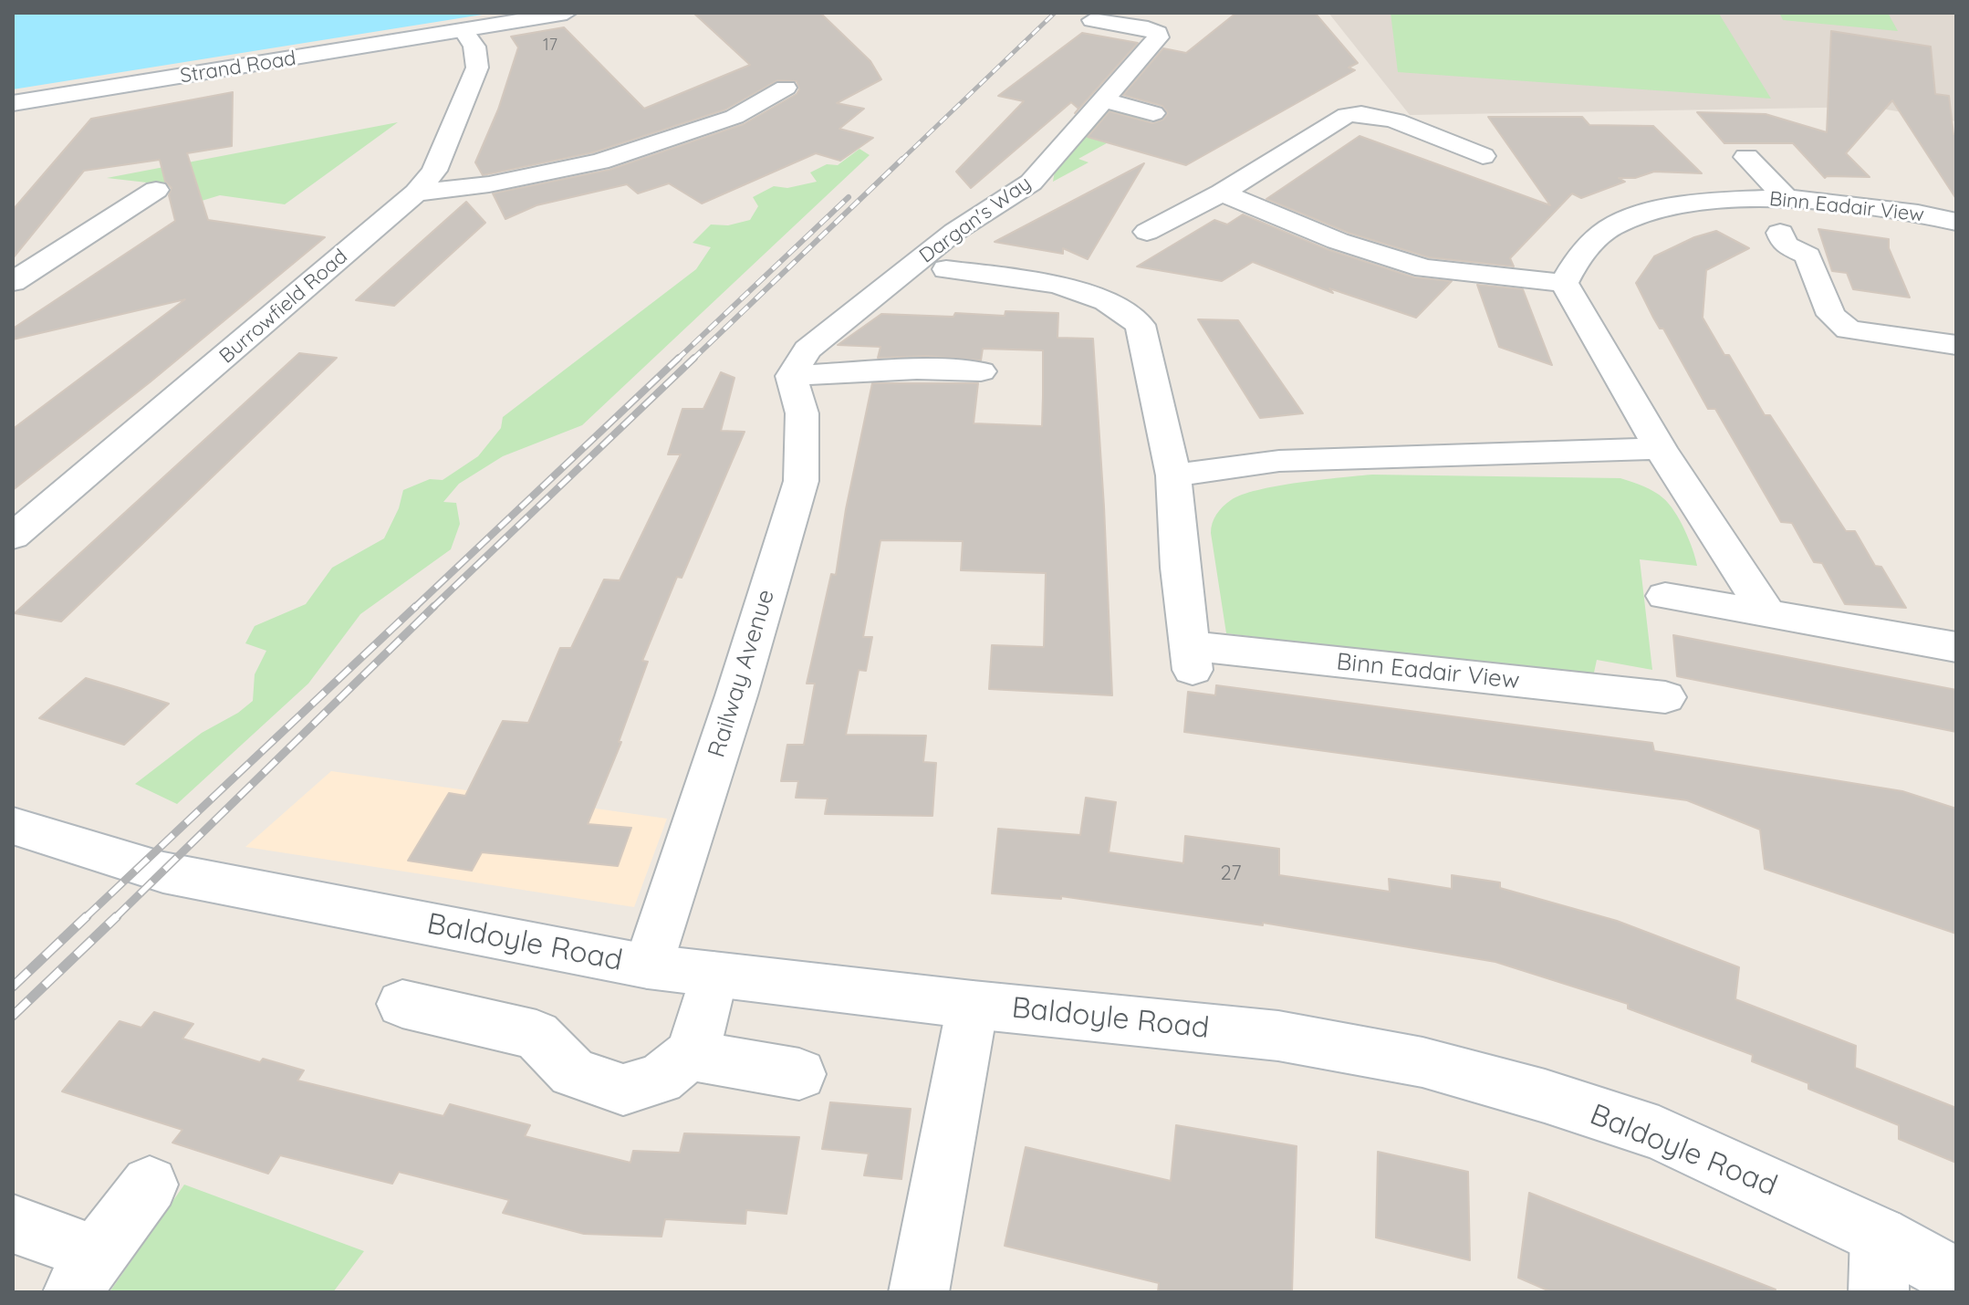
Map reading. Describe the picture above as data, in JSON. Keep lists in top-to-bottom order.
{
  "streets": {
    "street": [
      "Strand Road",
      "Binn Eadair View",
      "Dargan's Way",
      "Burrowfield Road",
      "Railway Avenue",
      "Baldoyle Road"
    ]
  },
  "crossings": [
    ["Strand Road", "Burrowfield Road"],
    ["Dargan's Way", "Railway Avenue"],
    ["Railway Avenue", "Baldoyle Road"]
  ],
  "house_numbers": ["17", "27"]
}
